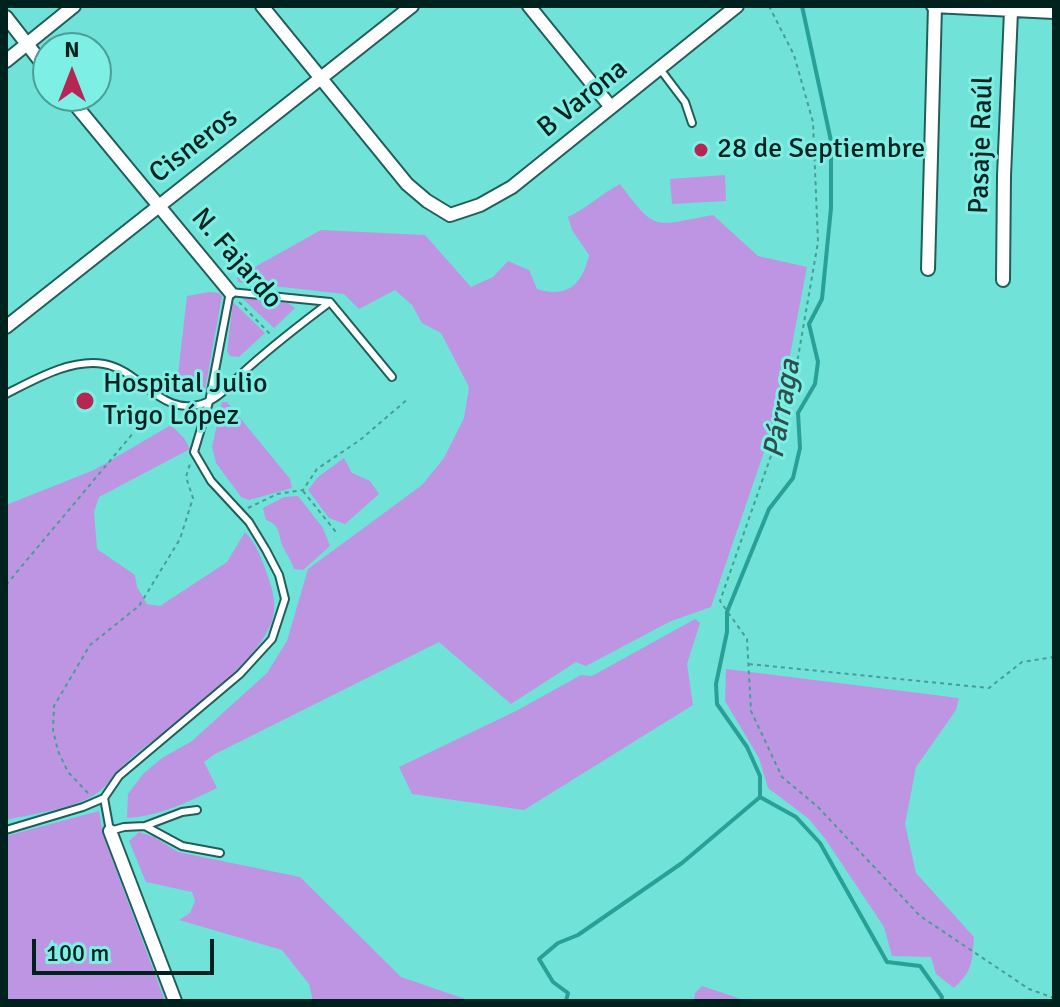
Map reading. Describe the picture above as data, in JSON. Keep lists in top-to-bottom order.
{
  "streets": {
    "street": [
      "B Varona",
      "Pasaje Raúl",
      "Cisneros",
      "N. Fajardo"
    ]
  },
  "crossings": [
    ["B Varona", "Cisneros"],
    ["Cisneros", "N. Fajardo"]
  ],
  "water": ["Párraga"],
  "places": ["28 de Septiembre", "Hospital Julio Trigo López"],
  "scale_bar": "100 m",
  "north": "top"
}
